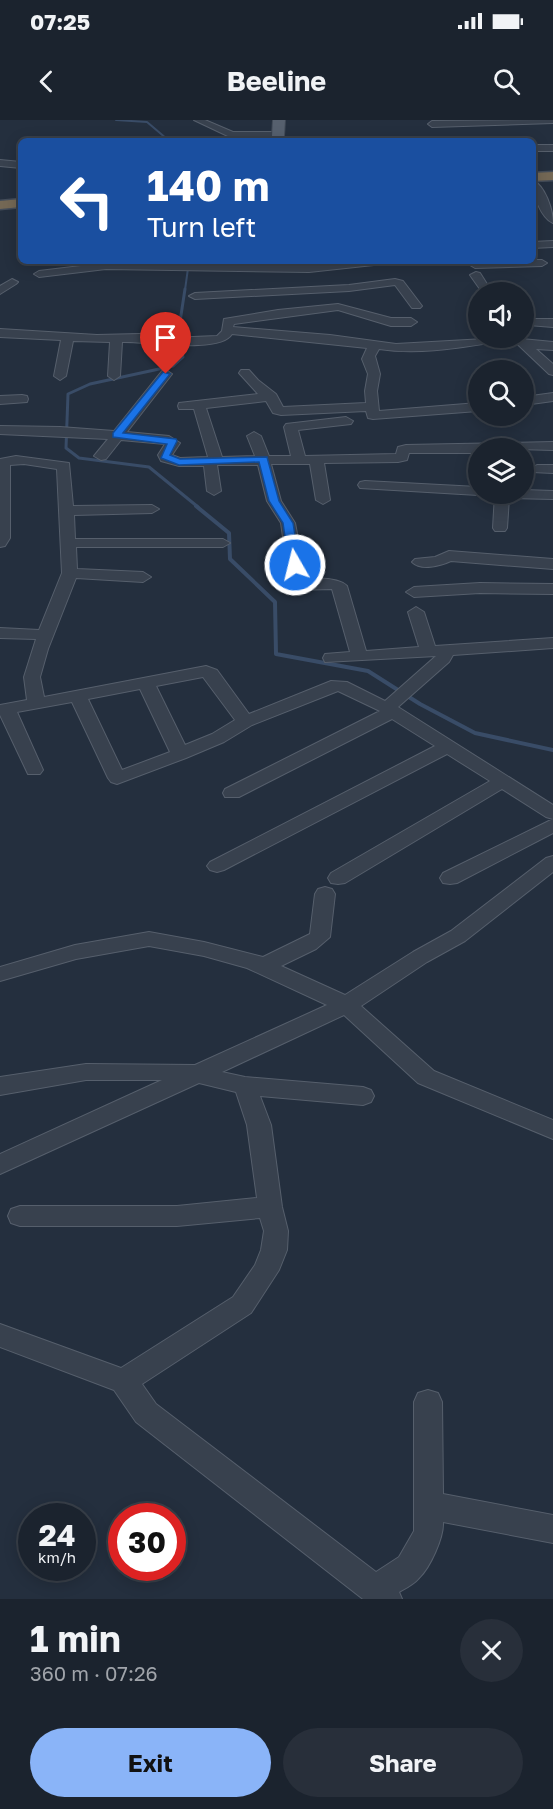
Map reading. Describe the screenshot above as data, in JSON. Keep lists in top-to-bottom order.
{
  "page": {
    "status": "07:25",
    "header": "Beeline",
    "turn": ["140 m", "Turn left"],
    "speed": "24 km/h",
    "limit": "30",
    "heading": ["1 min", "360 m · 07:26"],
    "buttons": ["Exit", "Share"]
  }
}
